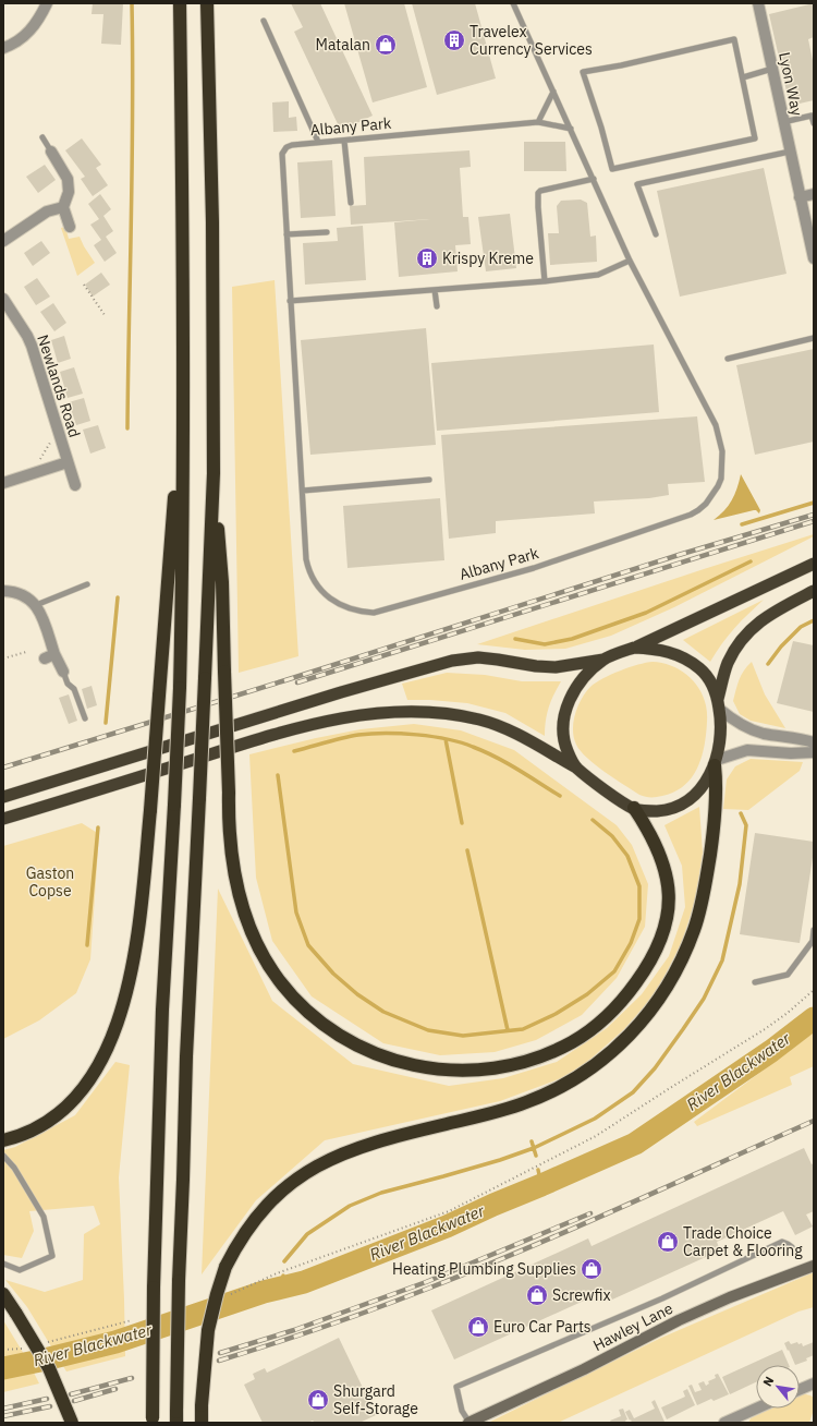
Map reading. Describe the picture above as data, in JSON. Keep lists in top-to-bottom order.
{
  "streets": {
    "main road": ["Hawley Lane"],
    "street": ["Lyon Way", "Newlands Road"],
    "lane": ["Albany Park"]
  },
  "water": ["River Blackwater"],
  "parks": ["Gaston Copse"],
  "places": {
    "building": ["Travelex Currency Services", "Krispy Kreme"],
    "shop": [
      "Matalan",
      "Trade Choice Carpet & Flooring",
      "Heating Plumbing Supplies",
      "Screwfix",
      "Euro Car Parts",
      "Shurgard Self-Storage"
    ]
  },
  "north": "top left"
}
